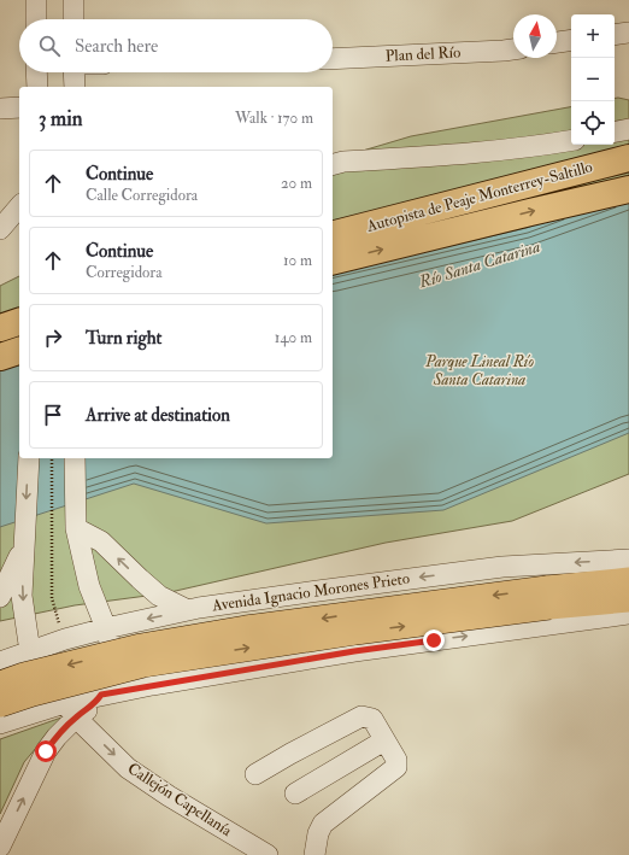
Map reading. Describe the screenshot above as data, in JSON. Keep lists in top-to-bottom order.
{
  "streets": {
    "highway": ["Autopista de Peaje Monterrey-Saltillo"],
    "main road": ["Avenida Ignacio Morones Prieto"],
    "street": ["Plan del Río", "Callejón Capellanía"]
  },
  "crossings": [
    ["Avenida Ignacio Morones Prieto", "Callejón Capellanía"]
  ],
  "water": ["Río Santa Catarina"],
  "parks": ["Parque Lineal Río Santa Catarina"],
  "north": "top",
  "page": {
    "map_buttons": ["+", "−"],
    "search": "Search here",
    "heading": ["3 min", "Walk · 170 m"],
    "list": [
      ["Continue", "Calle Corregidora", "20 m"],
      ["Continue", "Corregidora", "10 m"],
      ["Turn right", "140 m"],
      "Arrive at destination"
    ]
  }
}
